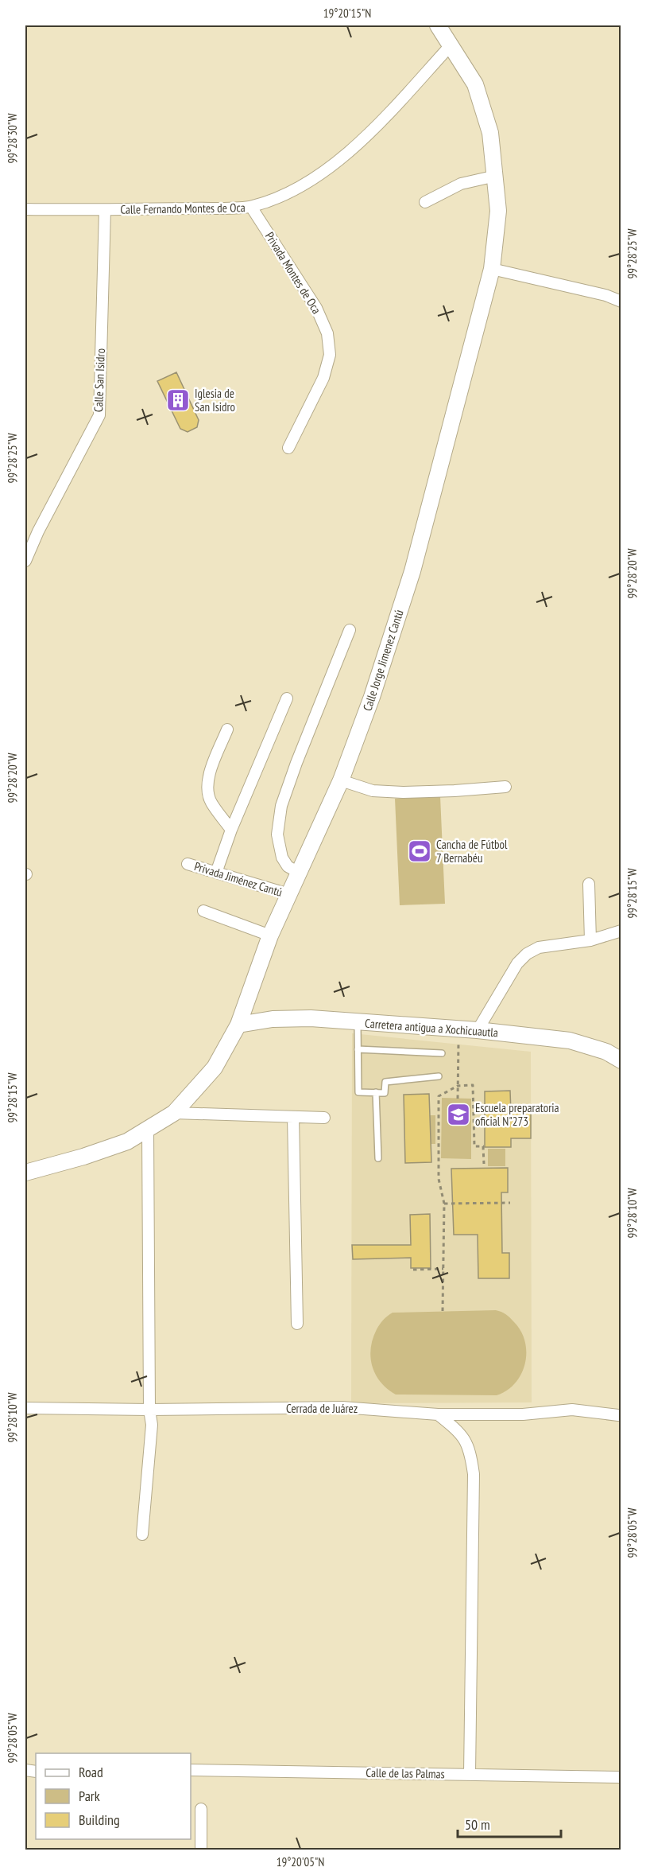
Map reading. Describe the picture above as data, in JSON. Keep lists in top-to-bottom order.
{
  "streets": {
    "street": [
      "Calle Fernando Montes de Oca",
      "Privada Montes de Oca",
      "Calle San Isidro",
      "Calle Jorge Jimenez Cantú",
      "Privada Jiménez Cantú",
      "Carretera antigua a Xochicuautla",
      "Cerrada de Juárez",
      "Calle de las Palmas"
    ]
  },
  "crossings": [
    ["Calle Fernando Montes de Oca", "Privada Montes de Oca"],
    ["Calle Fernando Montes de Oca", "Calle San Isidro"],
    ["Calle Fernando Montes de Oca", "Calle Jorge Jimenez Cantú"],
    ["Calle Jorge Jimenez Cantú", "Privada Jiménez Cantú"],
    ["Calle Jorge Jimenez Cantú", "Carretera antigua a Xochicuautla"]
  ],
  "places": {
    "building": ["Iglesia de San Isidro"],
    "sports": ["Cancha de Fútbol 7 Bernabéu"],
    "school or university": ["Escuela preparatoria oficial N\"273"]
  },
  "legend": ["Road", "Park", "Building"],
  "scale_bar": "50 m",
  "coordinates": [
    "19°20'15\"N",
    "99°28'30\"W",
    "99°28'25\"W",
    "99°28'20\"W",
    "99°28'15\"W",
    "99°28'10\"W",
    "99°28'05\"W",
    "19°20'05\"N"
  ]
}
